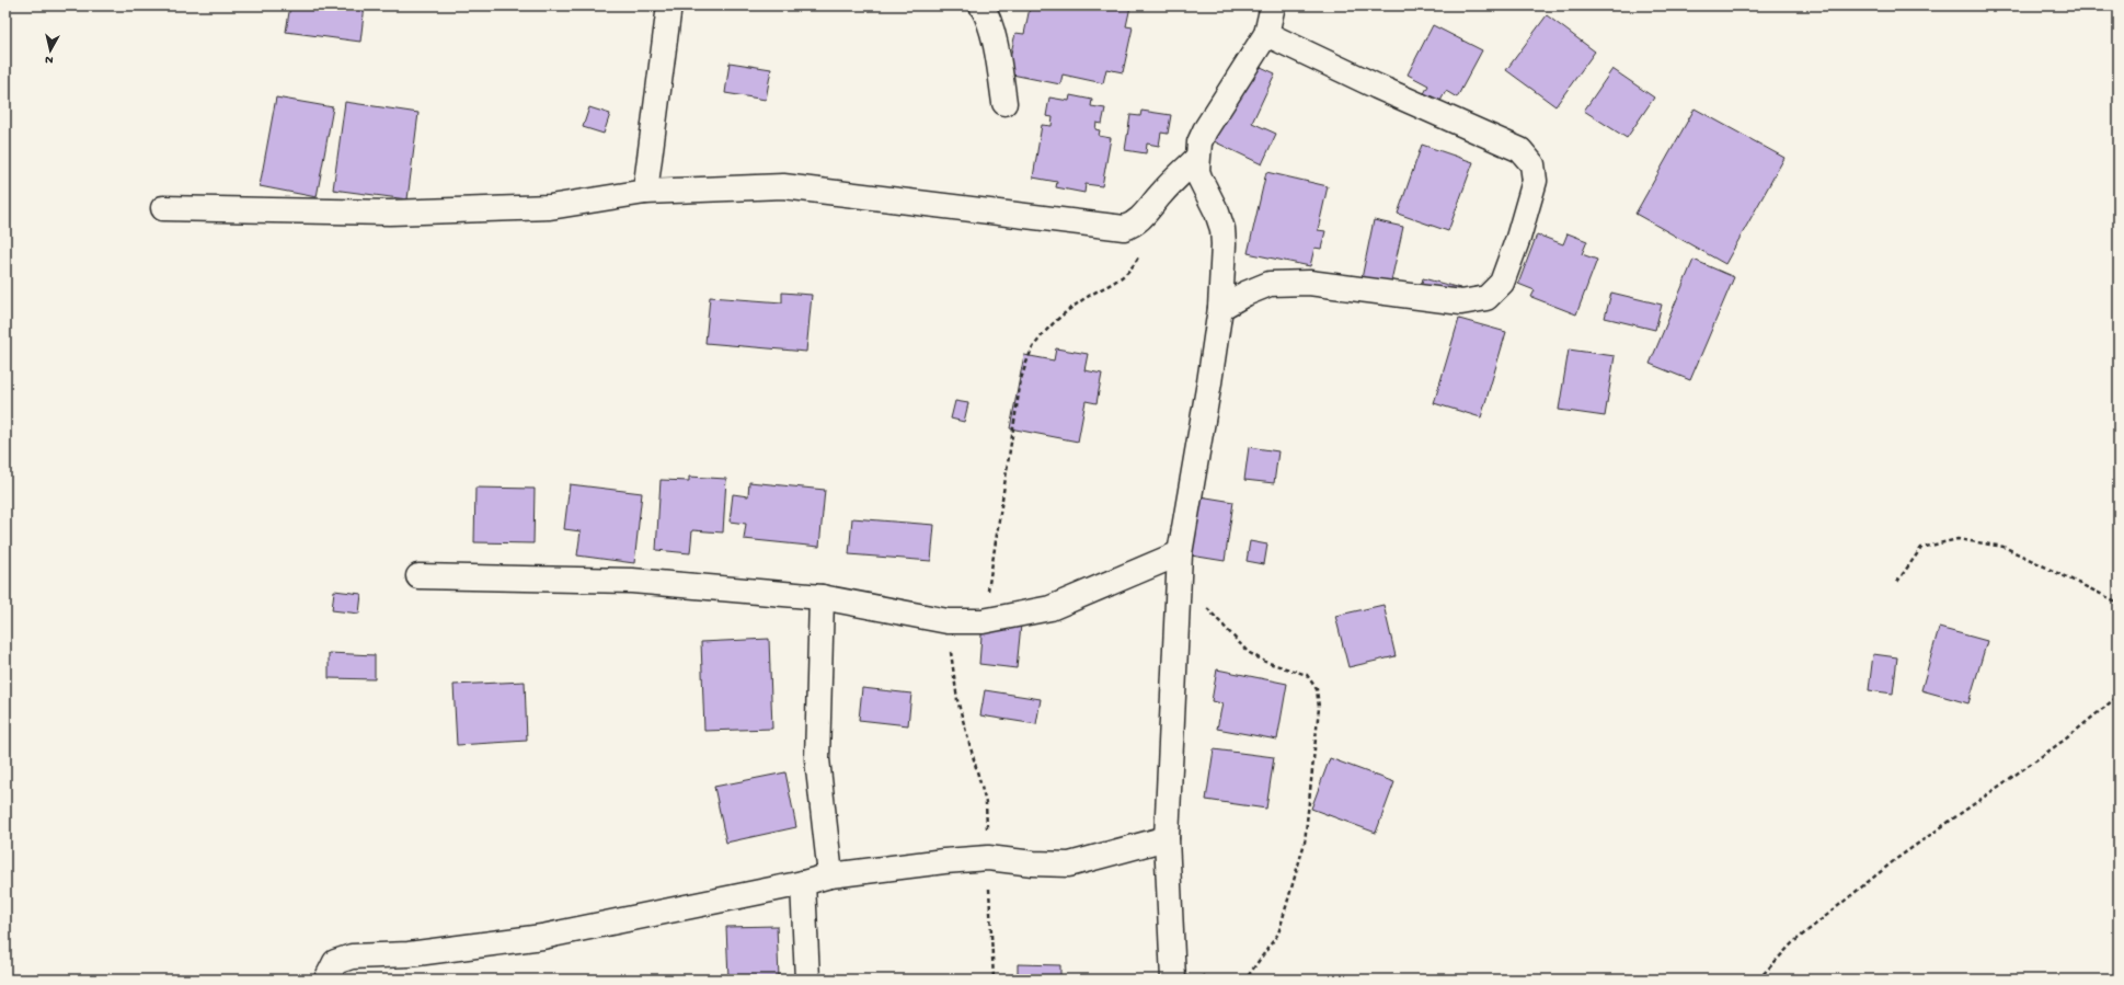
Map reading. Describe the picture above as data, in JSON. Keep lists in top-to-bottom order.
{
  "north": "bottom"
}
